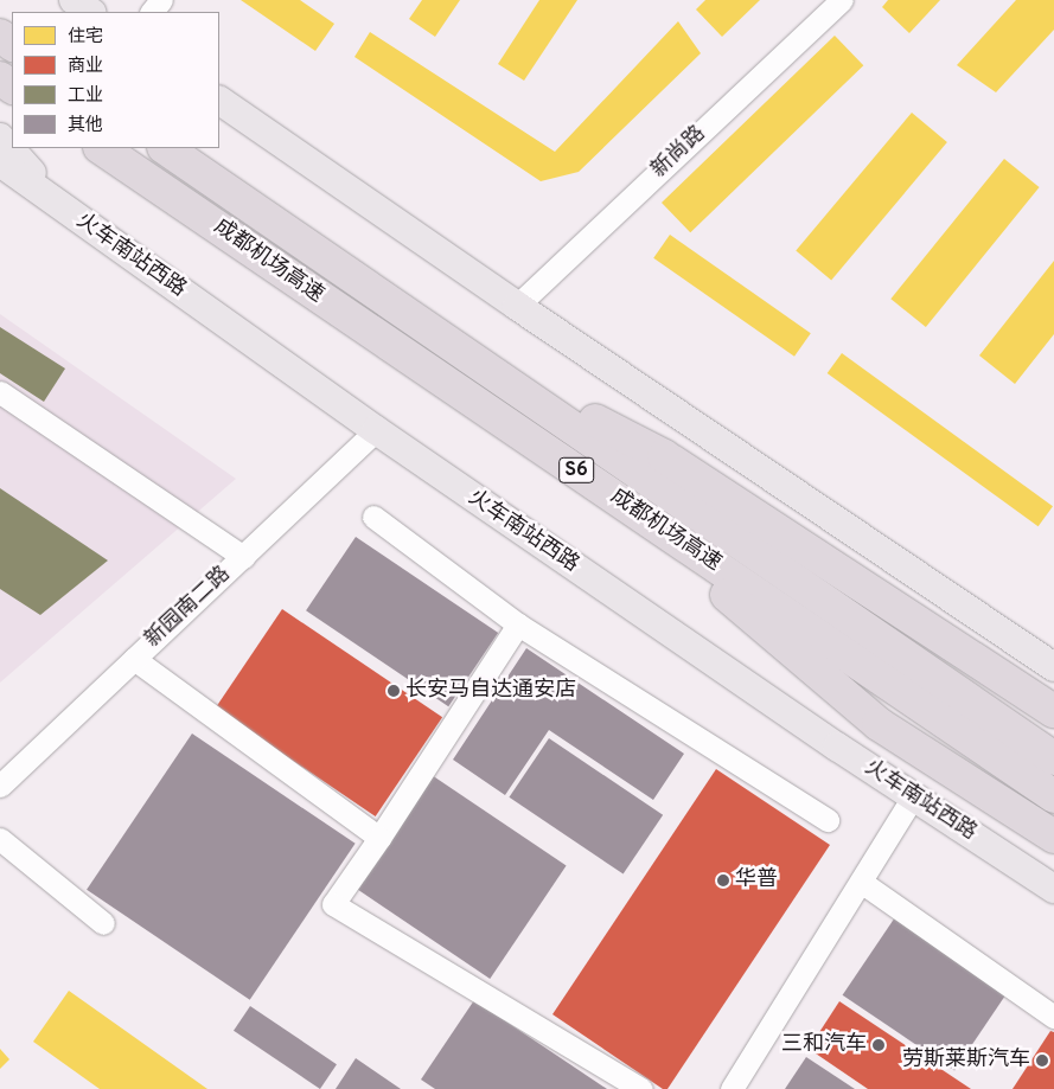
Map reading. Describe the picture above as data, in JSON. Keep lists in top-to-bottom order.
{
  "streets": {
    "highway": ["成都机场高速", "S6"],
    "main road": ["火车南站西路"],
    "street": ["新尚路", "新园南二路"]
  },
  "crossings": [
    ["火车南站西路", "新园南二路"]
  ],
  "places": [
    "长安马自达通安店",
    "华普",
    "三和汽车",
    "劳斯莱斯汽车"
  ],
  "legend": [
    "住宅",
    "商业",
    "工业",
    "其他"
  ]
}
